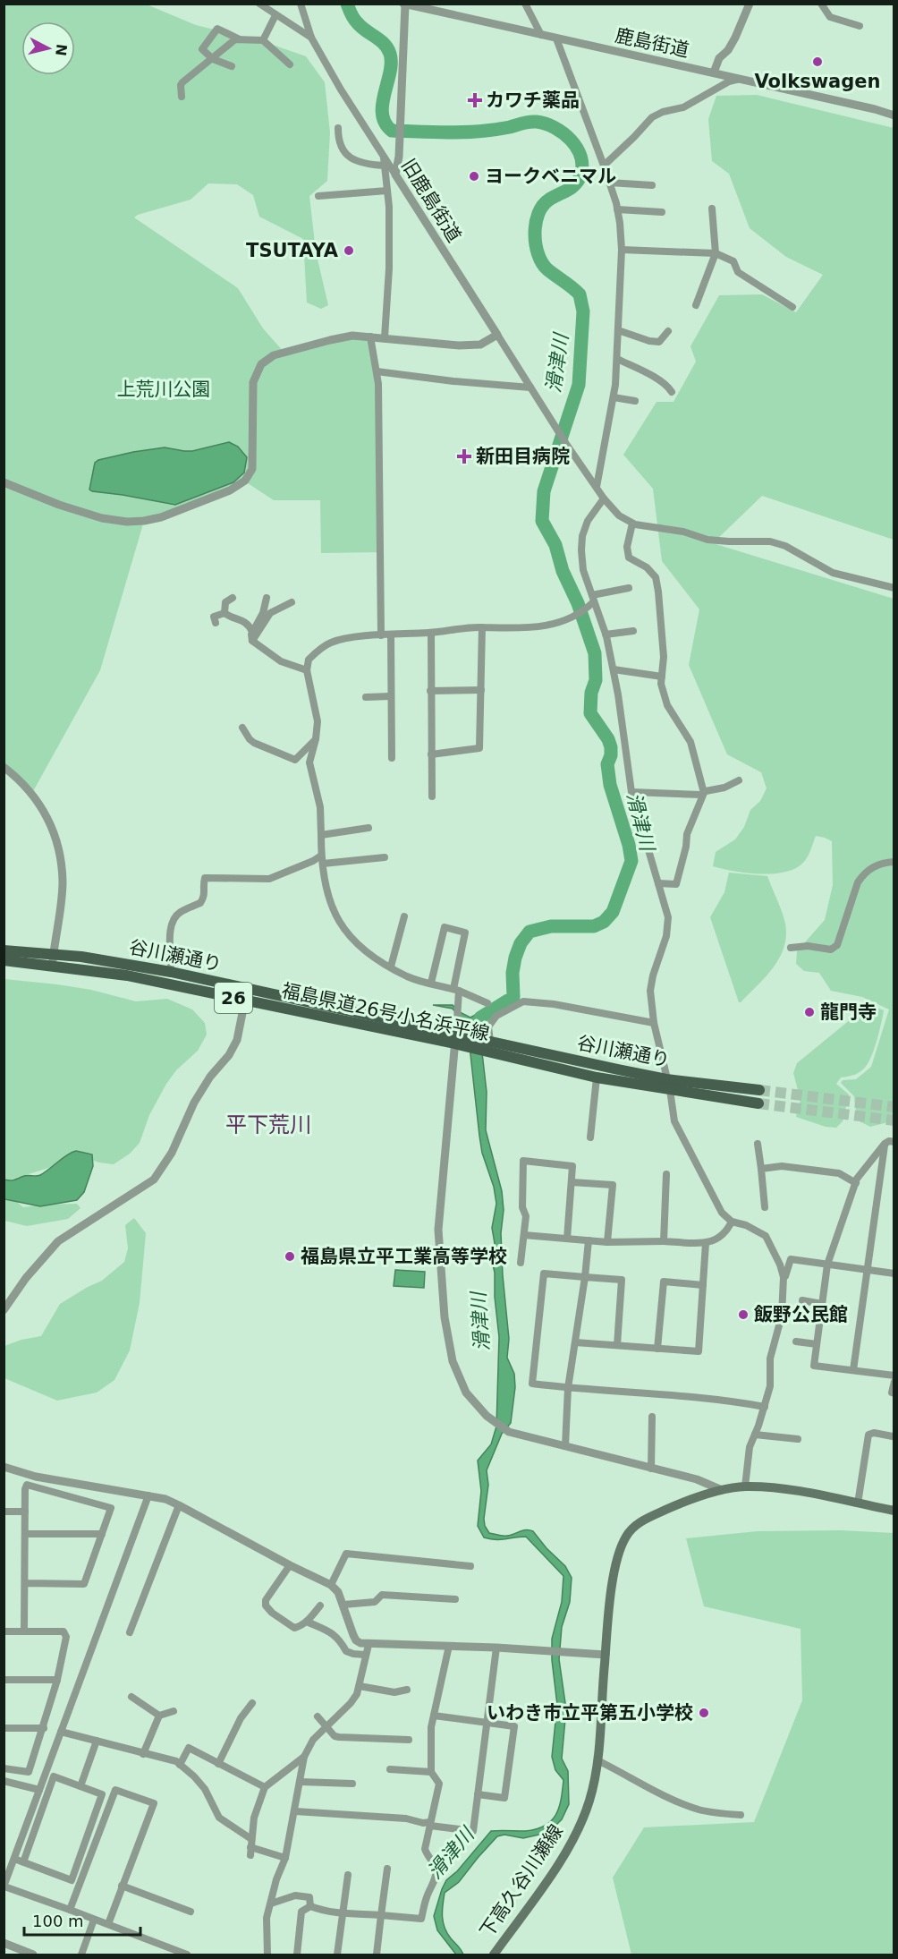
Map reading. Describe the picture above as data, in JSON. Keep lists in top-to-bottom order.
{
  "streets": {
    "main road": [
      "谷川瀬通り",
      "26",
      "福島県道26号小名浜平線",
      "下高久谷川瀬線"
    ],
    "street": ["鹿島街道", "旧鹿島街道"]
  },
  "crossings": [
    ["谷川瀬通り", "福島県道26号小名浜平線"]
  ],
  "districts": ["平下荒川"],
  "water": ["滑津川"],
  "parks": ["上荒川公園"],
  "places": {
    "other": [
      "Volkswagen",
      "ヨークベニマル",
      "TSUTAYA",
      "龍門寺",
      "福島県立平工業高等学校",
      "飯野公民館",
      "いわき市立平第五小学校"
    ],
    "health": ["カワチ薬品", "新田目病院"]
  },
  "scale_bar": "100 m",
  "north": "right"
}
